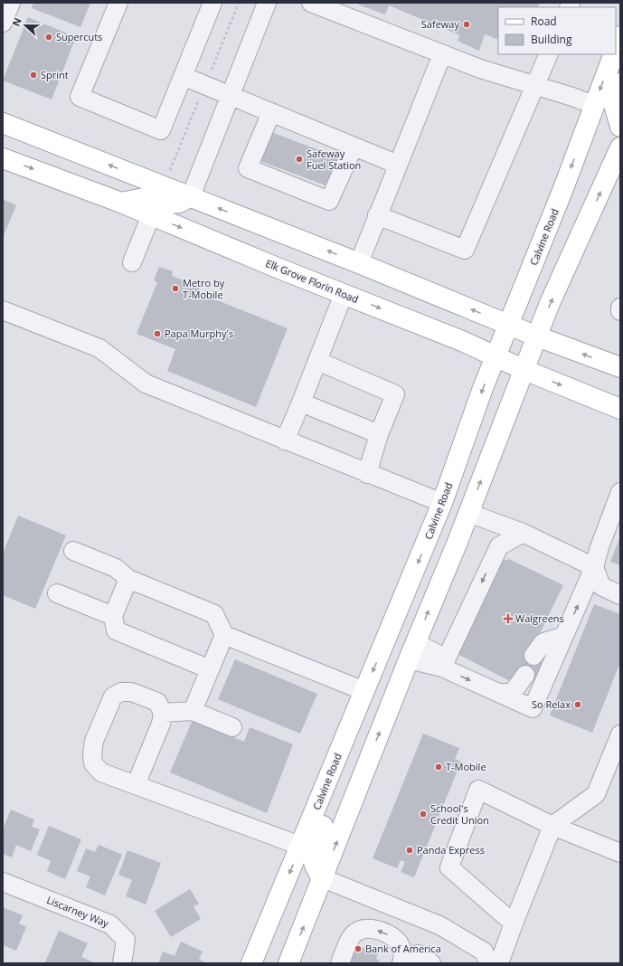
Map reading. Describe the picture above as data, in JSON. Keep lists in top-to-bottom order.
{
  "streets": {
    "main road": ["Calvine Road", "Elk Grove Florin Road"],
    "street": ["Liscarney Way"]
  },
  "crossings": [
    ["Calvine Road", "Elk Grove Florin Road"]
  ],
  "places": {
    "other": [
      "Safeway",
      "Supercuts",
      "Sprint",
      "Safeway Fuel Station",
      "Metro by T-Mobile",
      "Papa Murphy's",
      "So Relax",
      "T-Mobile",
      "School's Credit Union",
      "Panda Express",
      "Bank of America"
    ],
    "health": ["Walgreens"]
  },
  "legend": ["Road", "Building"],
  "north": "left"
}
